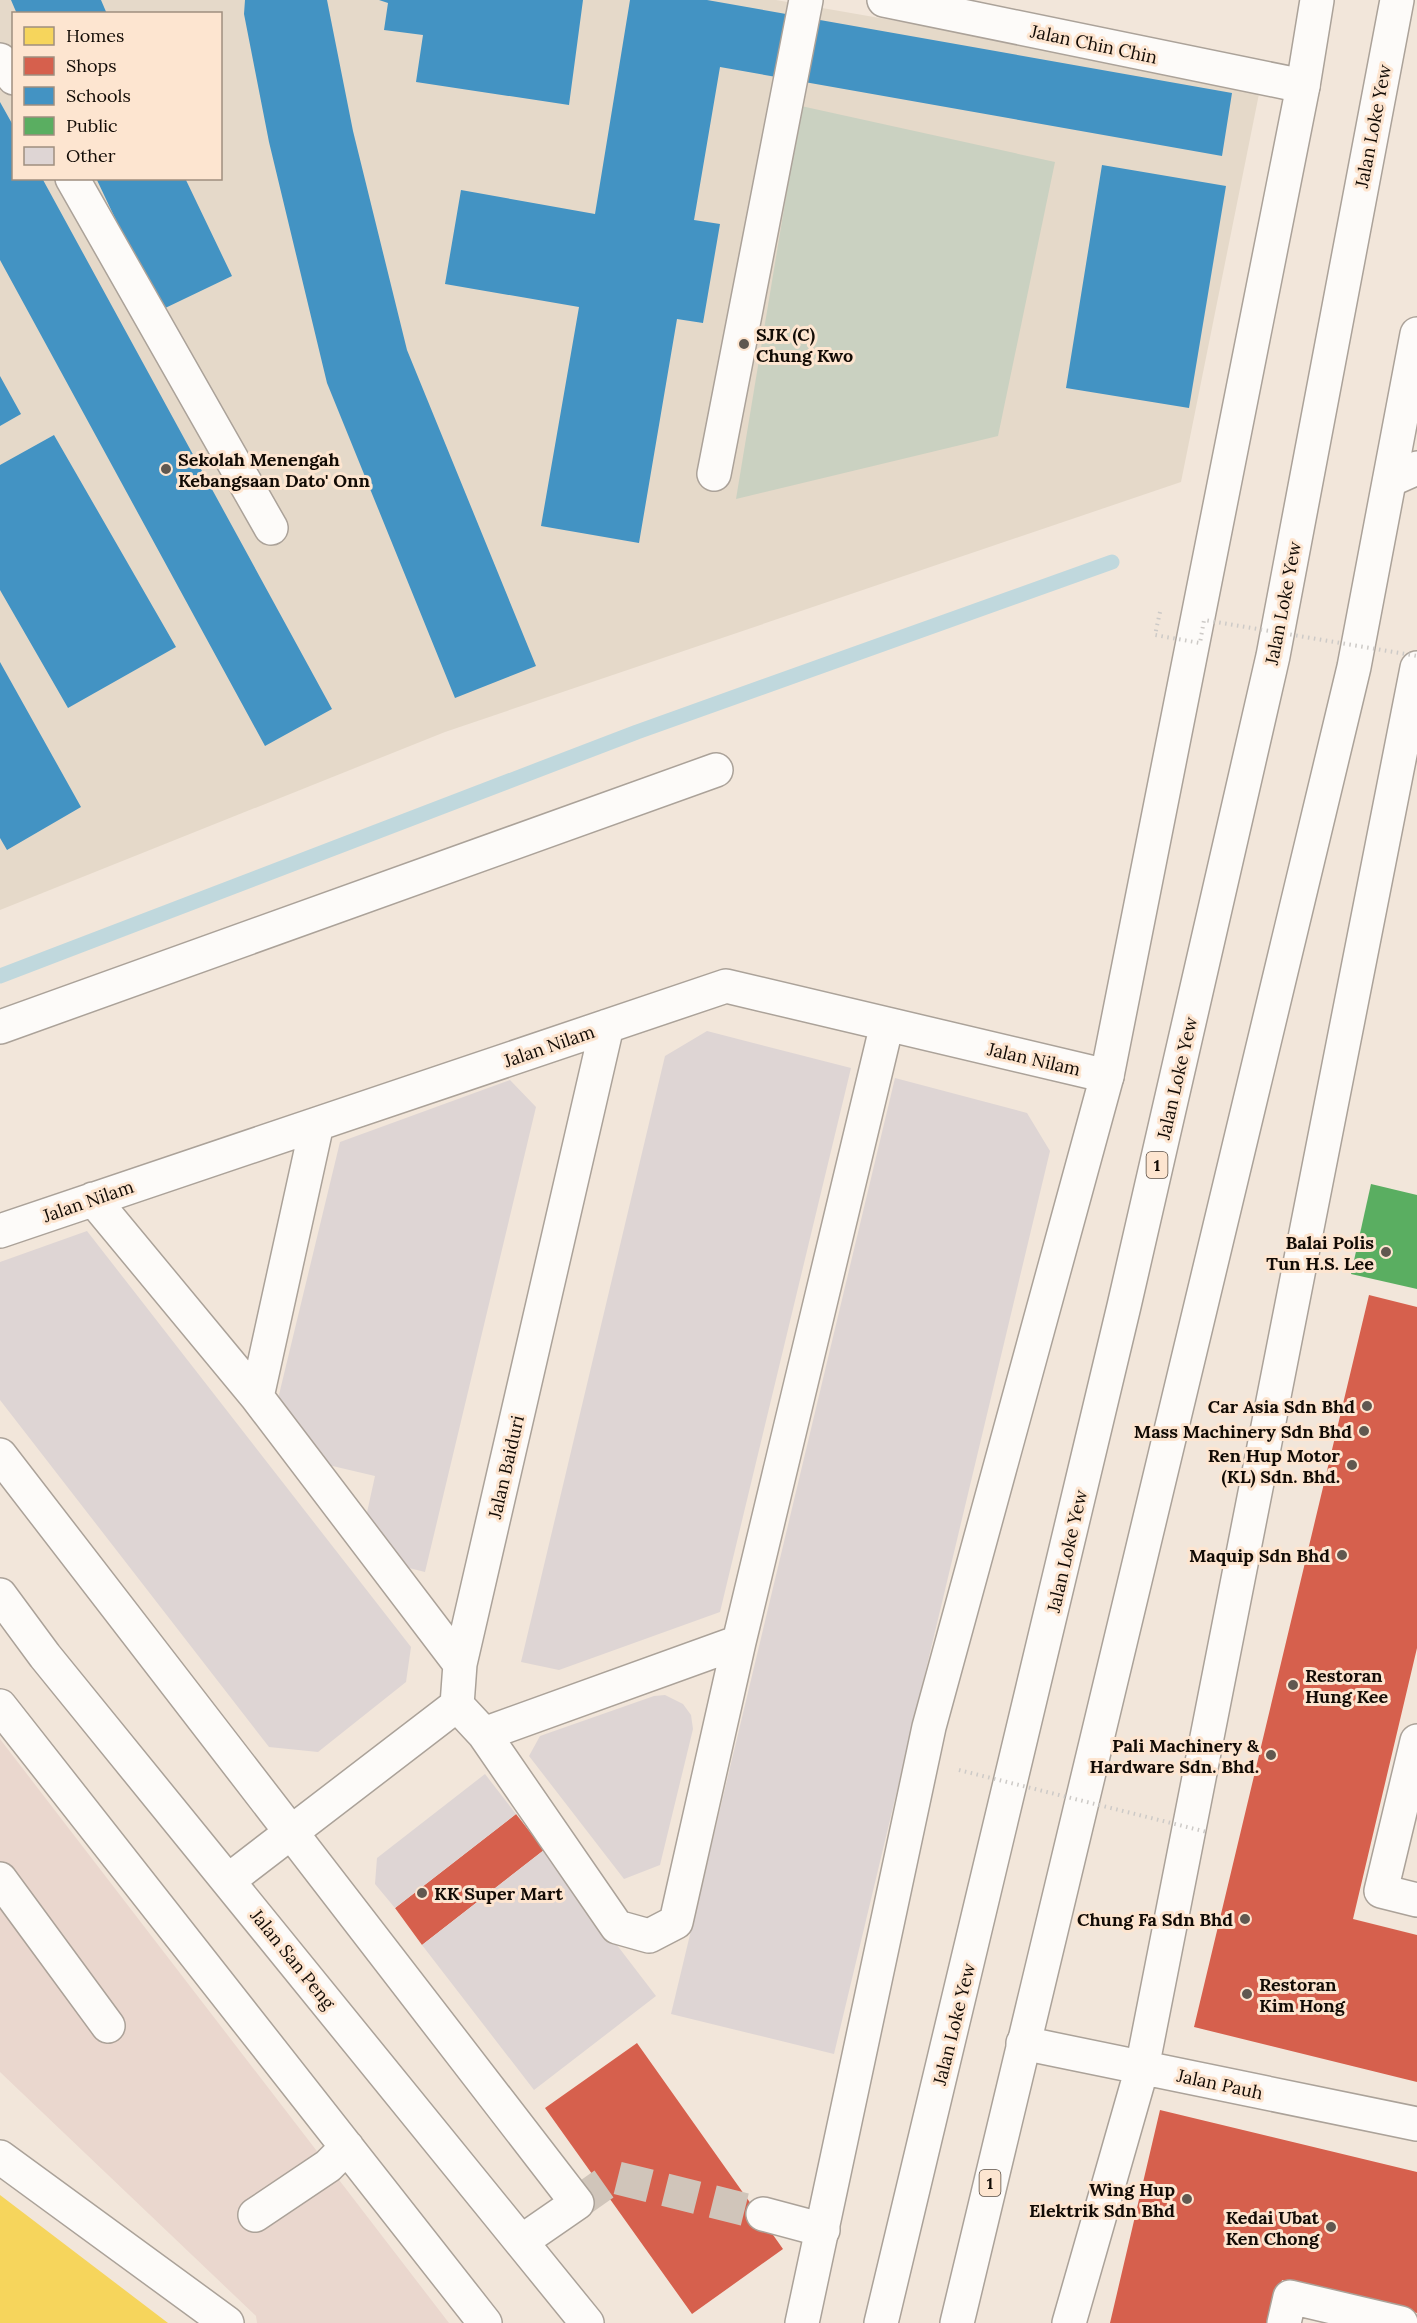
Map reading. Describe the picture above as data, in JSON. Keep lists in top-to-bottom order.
{
  "streets": {
    "main road": [
      "Jalan Chin Chin",
      "Jalan Loke Yew",
      "Jalan Nilam",
      "1",
      "Jalan Baiduri",
      "Jalan San Peng",
      "Jalan Pauh"
    ]
  },
  "crossings": [
    ["Jalan Nilam", "Jalan Baiduri"],
    ["1", "Jalan Pauh"]
  ],
  "places": [
    "SJK (C) Chung Kwo",
    "Sekolah Menengah Kebangsaan Dato' Onn",
    "Balai Polis Tun H.S. Lee",
    "Car Asia Sdn Bhd",
    "Mass Machinery Sdn Bhd",
    "Ren Hup Motor (KL) Sdn. Bhd.",
    "Maquip Sdn Bhd",
    "Restoran Hung Kee",
    "Pali Machinery & Hardware Sdn. Bhd.",
    "KK Super Mart",
    "Chung Fa Sdn Bhd",
    "Restoran Kim Hong",
    "Wing Hup Elektrik Sdn Bhd",
    "Kedai Ubat Ken Chong"
  ],
  "legend": [
    "Homes",
    "Shops",
    "Schools",
    "Public",
    "Other"
  ]
}
